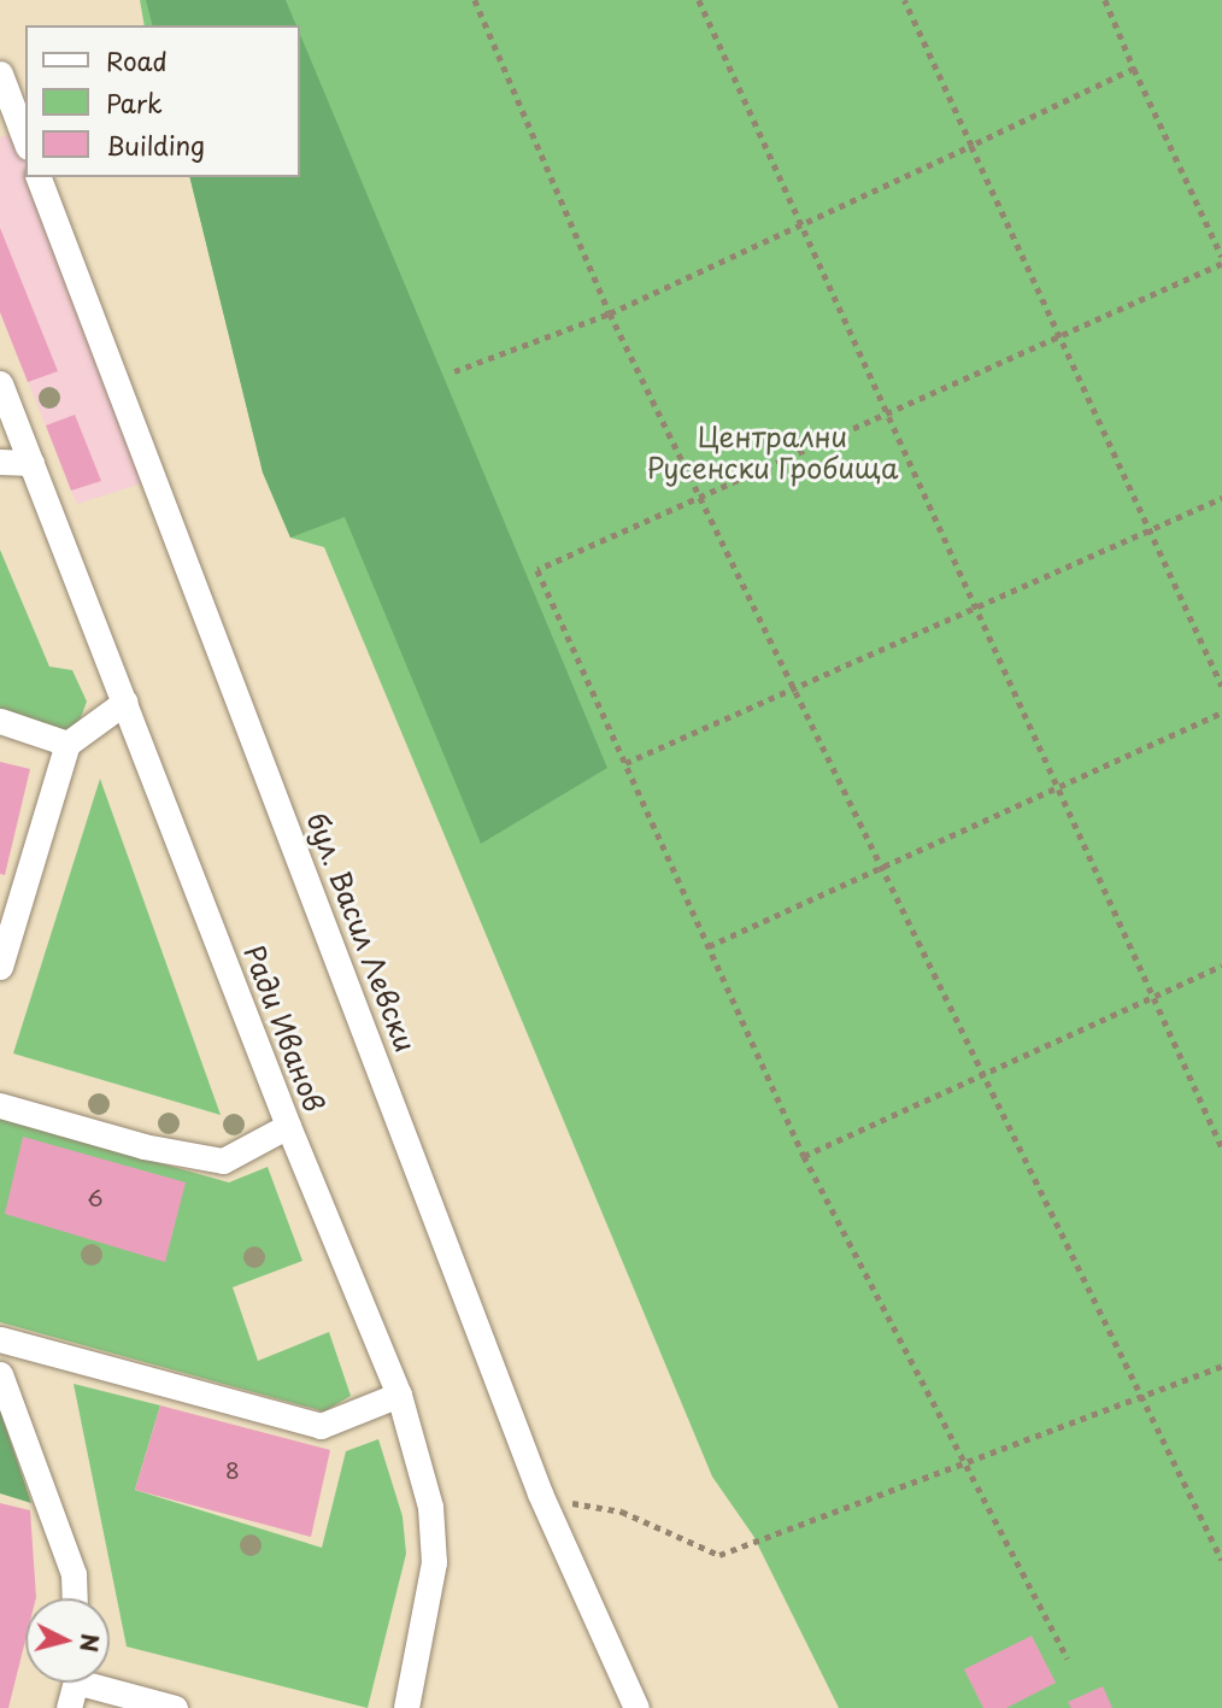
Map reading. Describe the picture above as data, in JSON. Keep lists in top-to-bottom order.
{
  "streets": {
    "street": ["бул. Васил Левски", "Ради Иванов"]
  },
  "parks": ["Централни Русенски Гробища"],
  "house_numbers": ["6", "8"],
  "legend": ["Road", "Park", "Building"],
  "north": "right"
}
